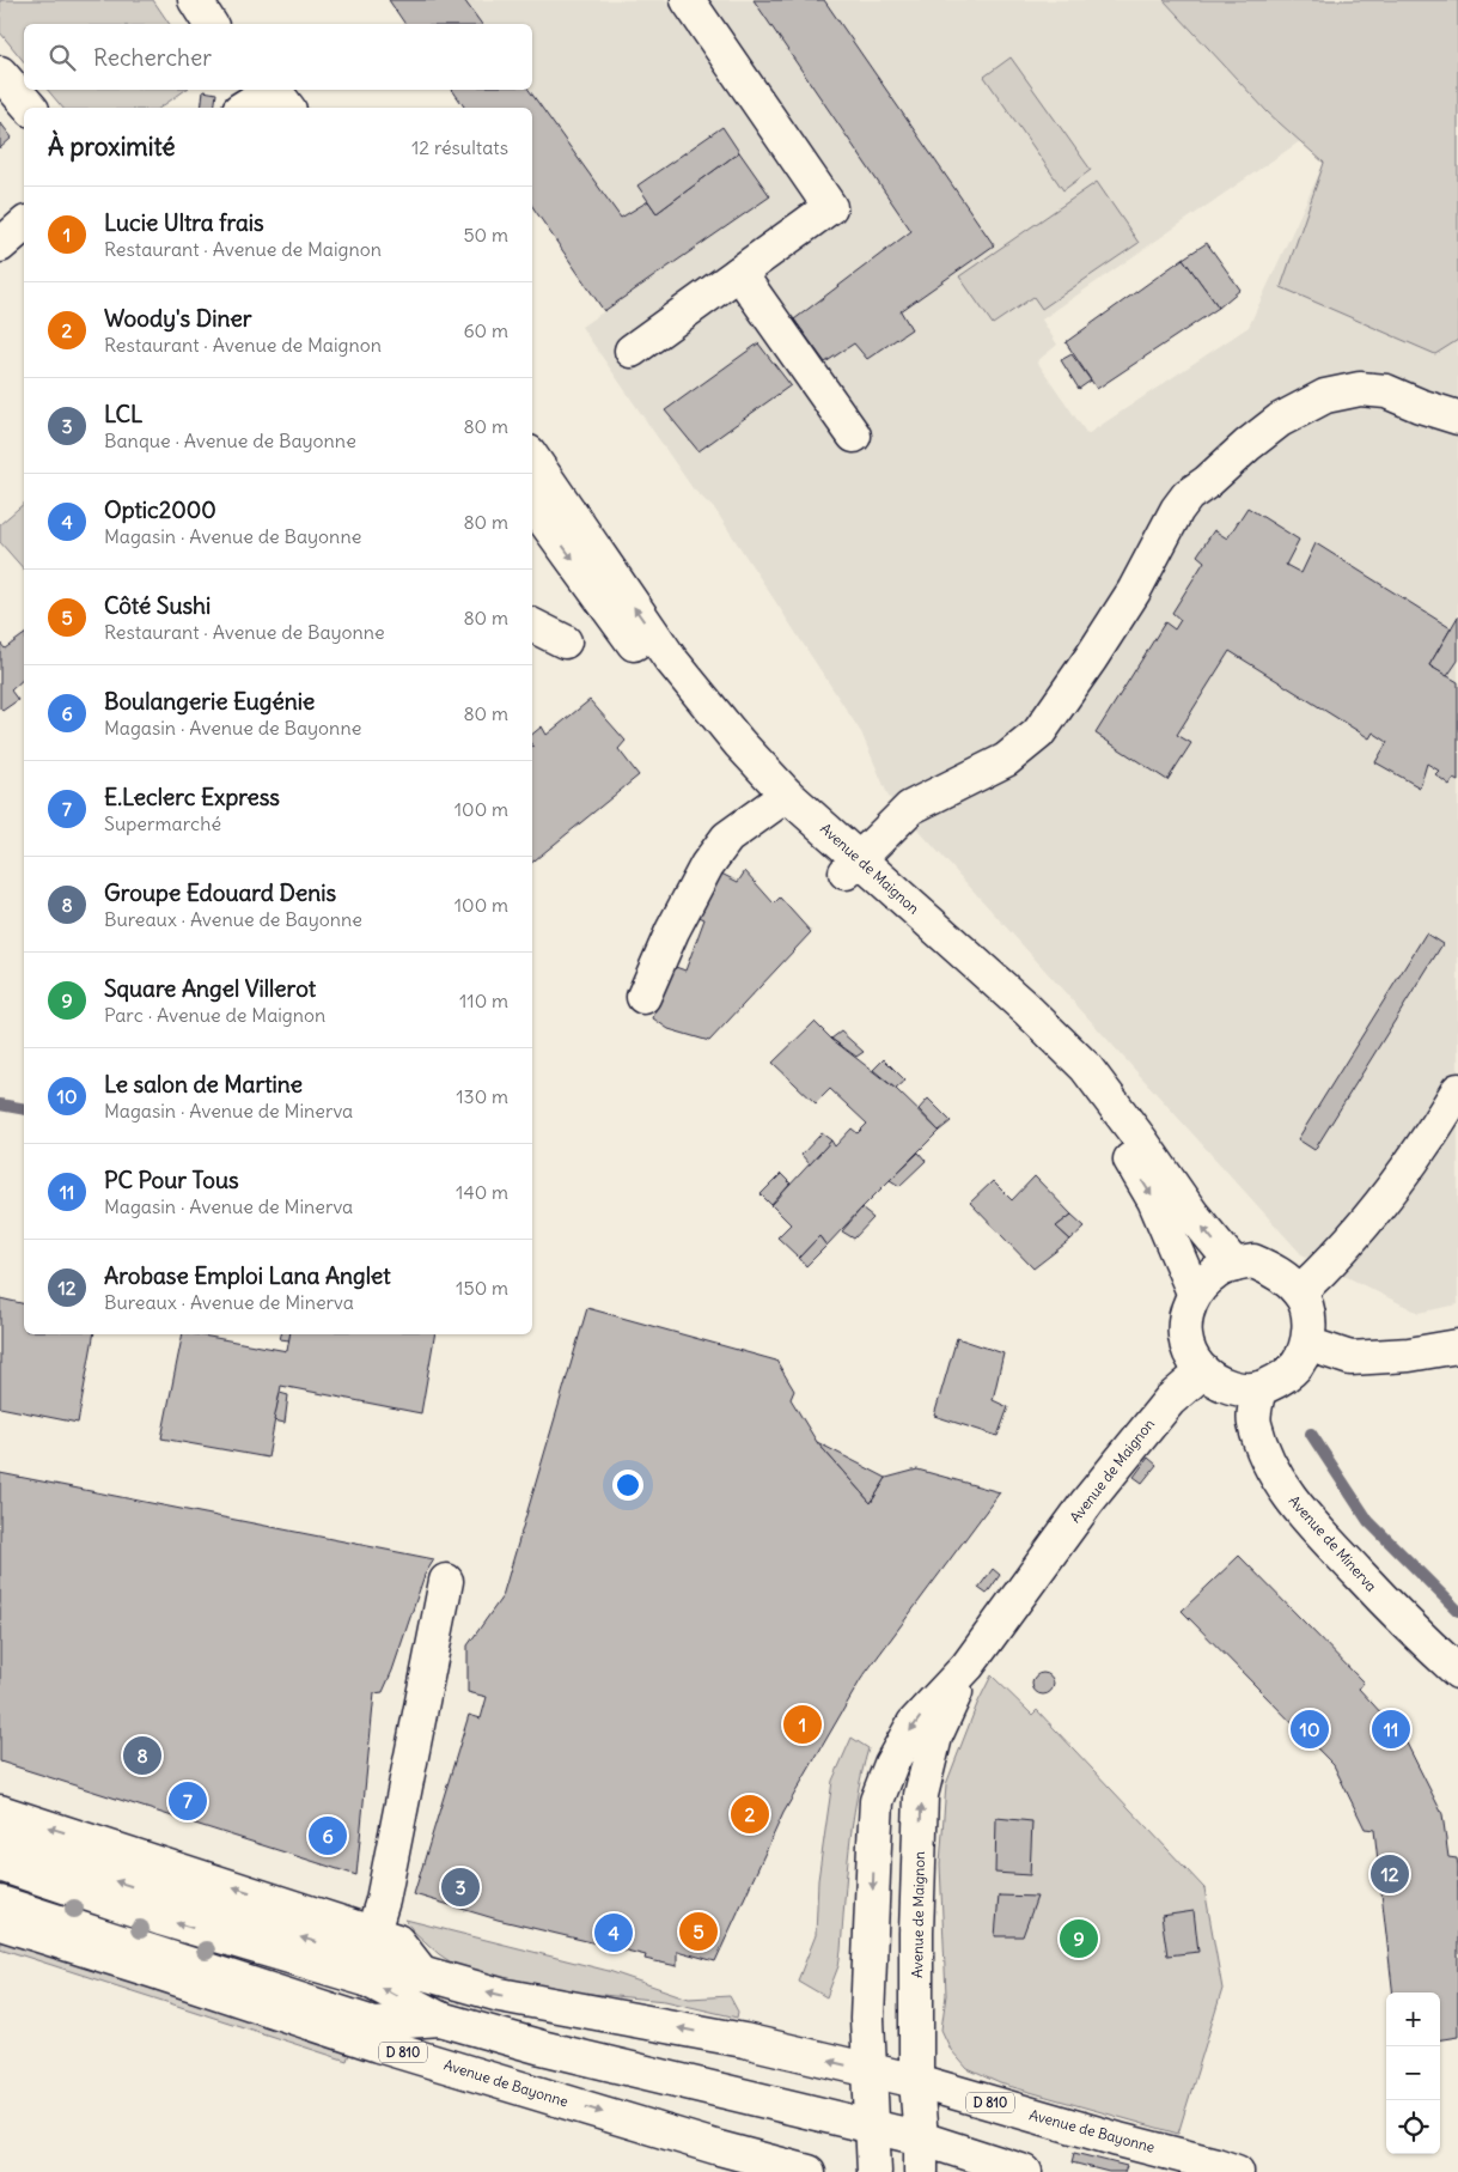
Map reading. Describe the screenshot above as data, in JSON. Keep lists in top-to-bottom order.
{
  "streets": {
    "street": [
      "Avenue de Maignon",
      "Avenue de Minerva",
      "D 810",
      "Avenue de Bayonne"
    ]
  },
  "crossings": [
    ["Avenue de Maignon", "Avenue de Minerva"],
    ["Avenue de Maignon", "Avenue de Bayonne"]
  ],
  "page": {
    "search": "Rechercher",
    "heading": ["À proximité", "12 résultats"],
    "list": [
      {
        "mark": "1",
        "name": "Lucie Ultra frais",
        "note": "Restaurant · Avenue de Maignon",
        "value": "50 m"
      },
      {
        "mark": "2",
        "name": "Woody's Diner",
        "note": "Restaurant · Avenue de Maignon",
        "value": "60 m"
      },
      {
        "mark": "3",
        "name": "LCL",
        "note": "Banque · Avenue de Bayonne",
        "value": "80 m"
      },
      {
        "mark": "4",
        "name": "Optic2000",
        "note": "Magasin · Avenue de Bayonne",
        "value": "80 m"
      },
      {
        "mark": "5",
        "name": "Côté Sushi",
        "note": "Restaurant · Avenue de Bayonne",
        "value": "80 m"
      },
      {
        "mark": "6",
        "name": "Boulangerie Eugénie",
        "note": "Magasin · Avenue de Bayonne",
        "value": "80 m"
      },
      {
        "mark": "7",
        "name": "E.Leclerc Express",
        "note": "Supermarché",
        "value": "100 m"
      },
      {
        "mark": "8",
        "name": "Groupe Edouard Denis",
        "note": "Bureaux · Avenue de Bayonne",
        "value": "100 m"
      },
      {
        "mark": "9",
        "name": "Square Angel Villerot",
        "note": "Parc · Avenue de Maignon",
        "value": "110 m"
      },
      {
        "mark": "10",
        "name": "Le salon de Martine",
        "note": "Magasin · Avenue de Minerva",
        "value": "130 m"
      },
      {
        "mark": "11",
        "name": "PC Pour Tous",
        "note": "Magasin · Avenue de Minerva",
        "value": "140 m"
      },
      {
        "mark": "12",
        "name": "Arobase Emploi Lana Anglet",
        "note": "Bureaux · Avenue de Minerva",
        "value": "150 m"
      }
    ],
    "pins": [
      "1",
      "10",
      "11",
      "8",
      "7",
      "2",
      "6",
      "12",
      "3",
      "5",
      "4",
      "9"
    ],
    "map_buttons": ["+", "−"]
  }
}
